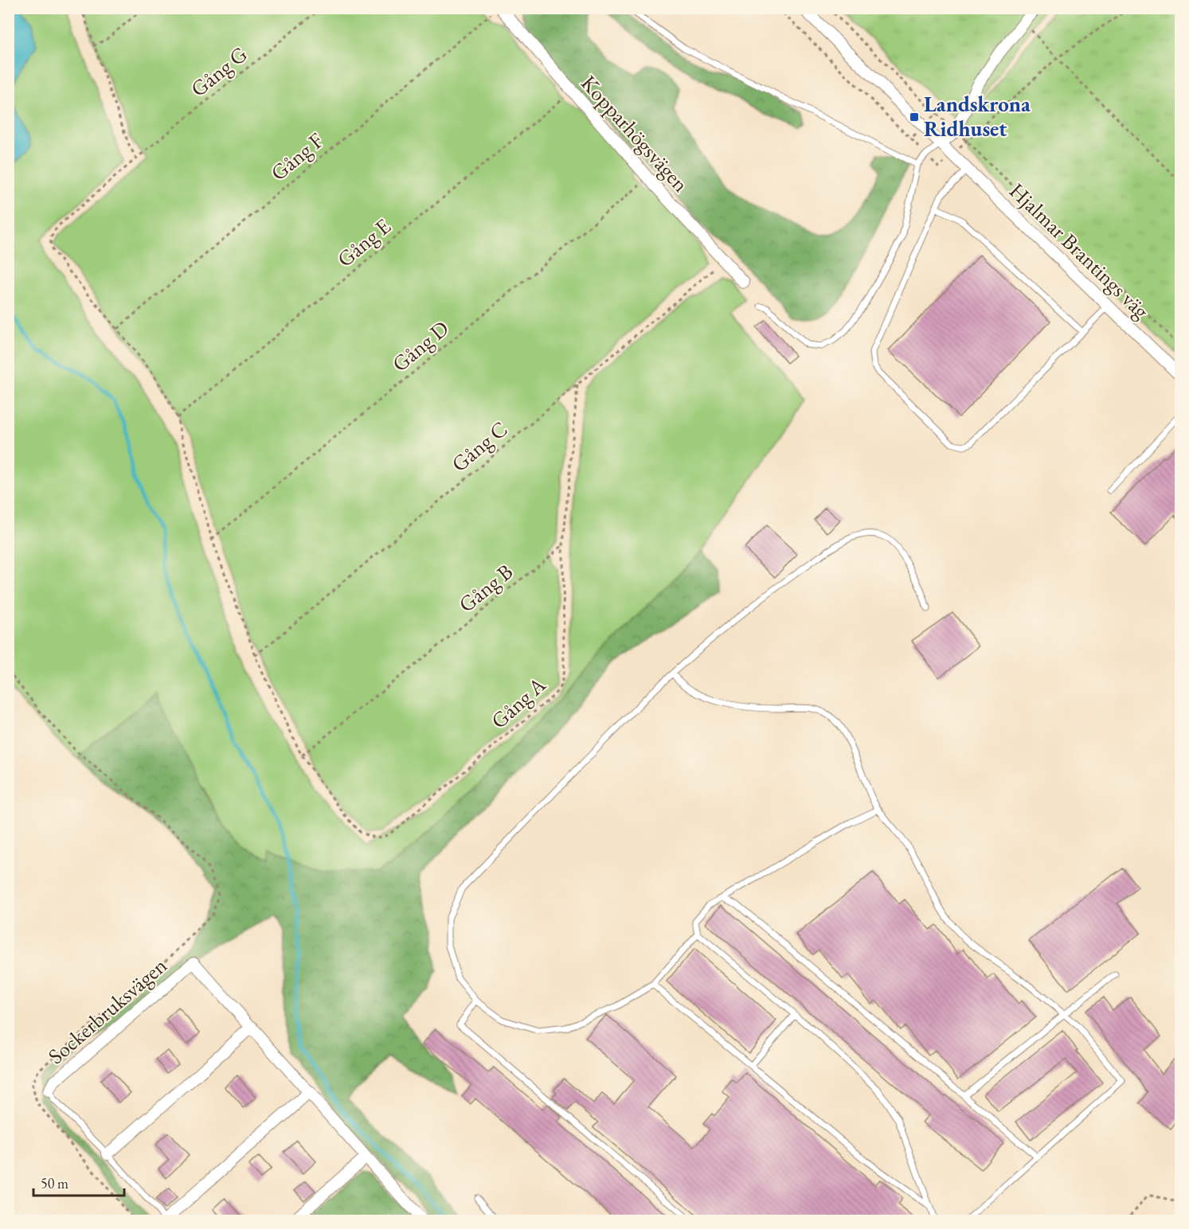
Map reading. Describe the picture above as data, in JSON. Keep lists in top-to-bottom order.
{
  "streets": {
    "street": ["Kopparhögsvägen", "Hjalmar Brantings väg", "Sockerbruksvägen"],
    "path": [
      "Gång G",
      "Gång F",
      "Gång E",
      "Gång D",
      "Gång C",
      "Gång B",
      "Gång A"
    ]
  },
  "crossings": [
    ["Gång G", "Gång F"],
    ["Kopparhögsvägen", "Gång F"],
    ["Kopparhögsvägen", "Gång E"],
    ["Kopparhögsvägen", "Gång D"],
    ["Kopparhögsvägen", "Gång C"],
    ["Gång B", "Gång A"]
  ],
  "places": {
    "transit": ["Landskrona Ridhuset"]
  },
  "scale_bar": "50 m"
}
